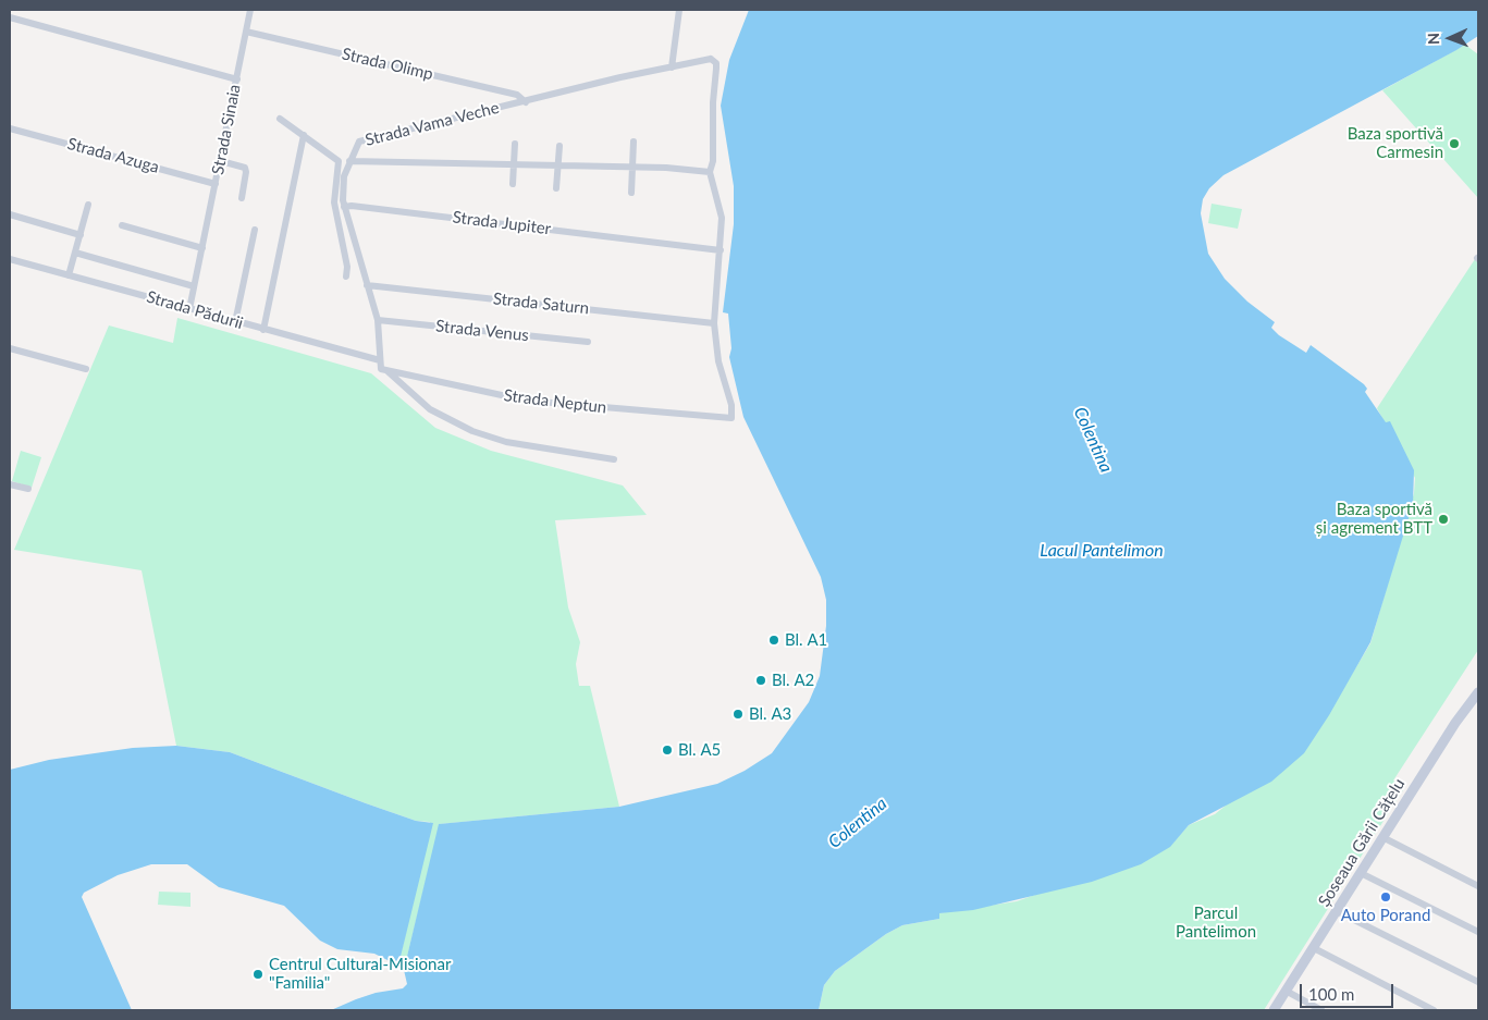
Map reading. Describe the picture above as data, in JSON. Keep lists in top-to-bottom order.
{
  "streets": {
    "main road": ["Șoseaua Gării Cățelu"],
    "street": [
      "Strada Olimp",
      "Strada Vama Veche",
      "Strada Sinaia",
      "Strada Azuga",
      "Strada Jupiter",
      "Strada Saturn",
      "Strada Pădurii",
      "Strada Venus",
      "Strada Neptun"
    ]
  },
  "crossings": [
    ["Strada Olimp", "Strada Vama Veche"],
    ["Strada Olimp", "Strada Sinaia"],
    ["Strada Vama Veche", "Strada Jupiter"],
    ["Strada Vama Veche", "Strada Saturn"],
    ["Strada Vama Veche", "Strada Pădurii"],
    ["Strada Vama Veche", "Strada Venus"],
    ["Strada Vama Veche", "Strada Neptun"],
    ["Strada Sinaia", "Strada Azuga"],
    ["Strada Sinaia", "Strada Pădurii"],
    ["Strada Saturn", "Strada Neptun"]
  ],
  "water": ["Colentina", "Lacul Pantelimon"],
  "parks": ["Parcul Pantelimon"],
  "places": [
    "Baza sportivă Carmesin",
    "Baza sportivă și agrement BTT",
    "Bl. A1",
    "Bl. A2",
    "Bl. A3",
    "Bl. A5",
    "Auto Porand",
    "Centrul Cultural-Misionar \"Familia\""
  ],
  "scale_bar": "100 m",
  "north": "left"
}
